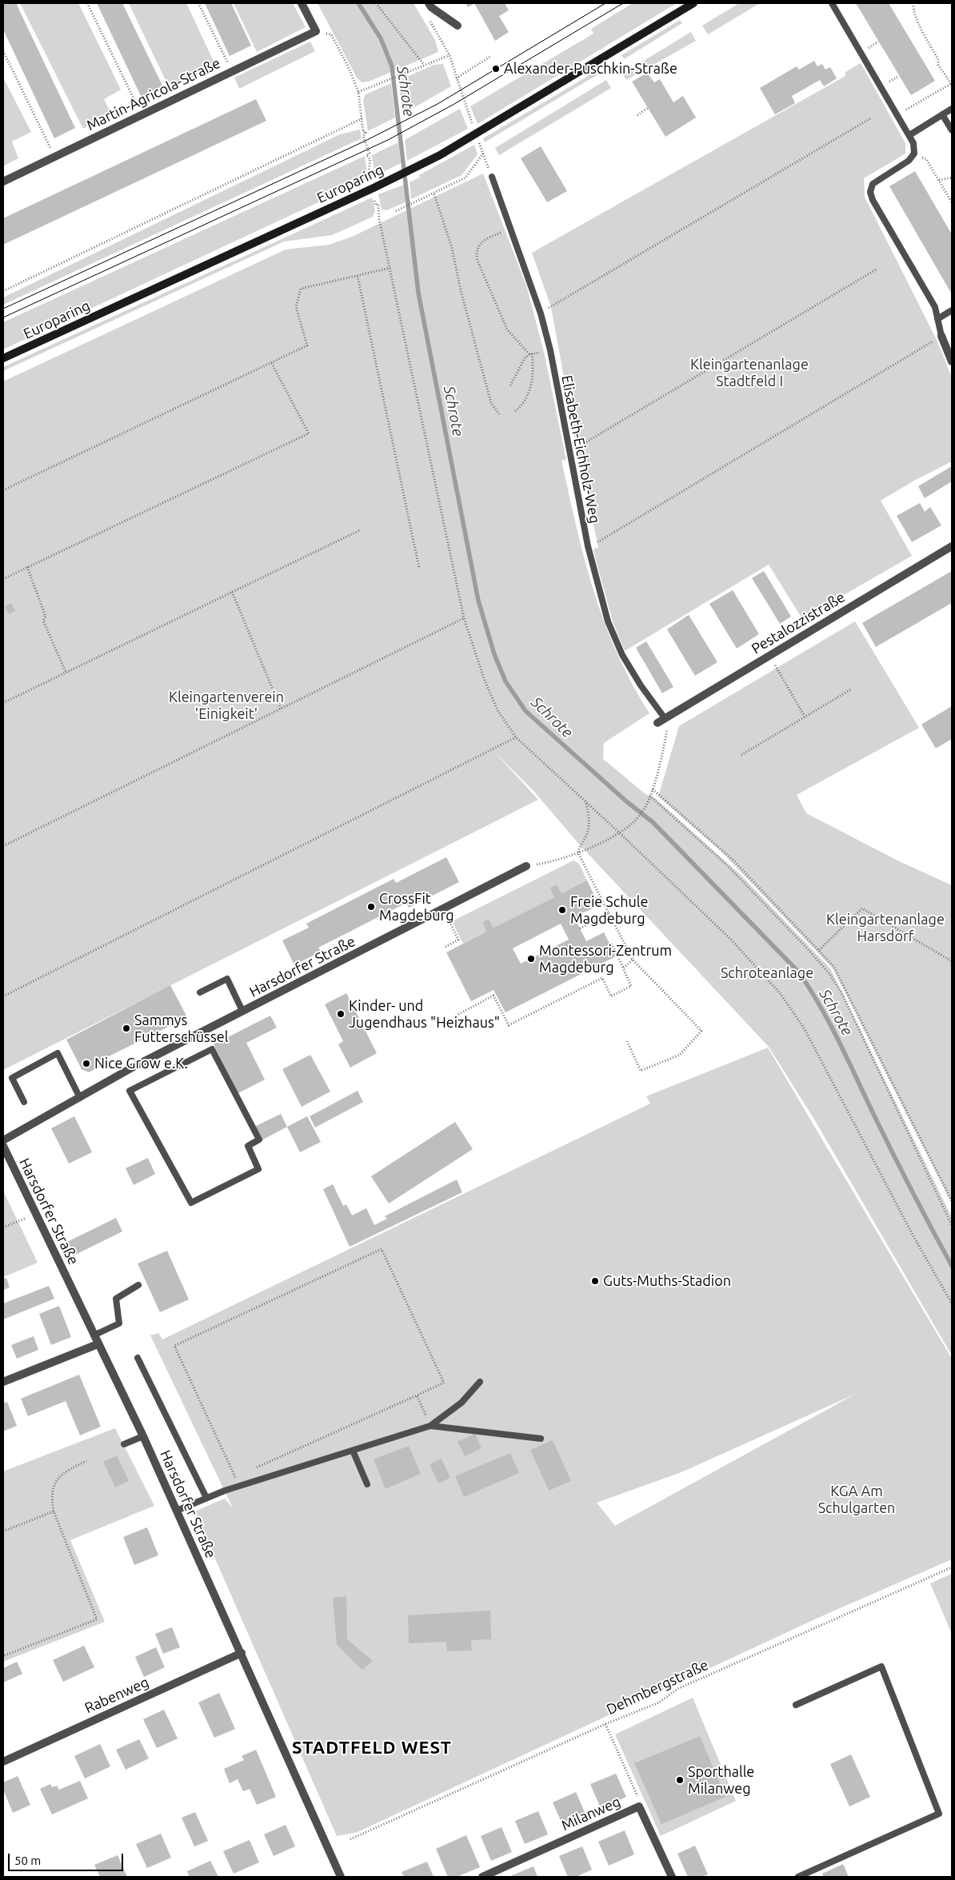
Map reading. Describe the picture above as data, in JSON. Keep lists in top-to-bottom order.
{
  "streets": {
    "main road": ["Europaring"],
    "street": [
      "Martin-Agricola-Straße",
      "Pestalozzistraße",
      "Harsdorfer Straße",
      "Rabenweg",
      "Milanweg"
    ],
    "lane": ["Elisabeth-Eichholz-Weg"],
    "path": ["Dehmbergstraße"]
  },
  "crossings": [
    ["Elisabeth-Eichholz-Weg", "Pestalozzistraße"],
    ["Harsdorfer Straße", "Rabenweg"]
  ],
  "districts": ["STADTFELD WEST"],
  "water": ["Schrote"],
  "parks": [
    "Kleingartenanlage Stadtfeld I",
    "Kleingartenverein 'Einigkeit'",
    "Kleingartenanlage Harsdorf",
    "Schroteanlage",
    "KGA Am Schulgarten"
  ],
  "places": [
    "Alexander-Puschkin-Straße",
    "CrossFit Magdeburg",
    "Freie Schule Magdeburg",
    "Montessori-Zentrum Magdeburg",
    "Kinder- und Jugendhaus \"Heizhaus\"",
    "Sammys Futterschüssel",
    "Nice Grow e.K.",
    "Guts-Muths-Stadion",
    "Sporthalle Milanweg"
  ],
  "scale_bar": "50 m"
}
